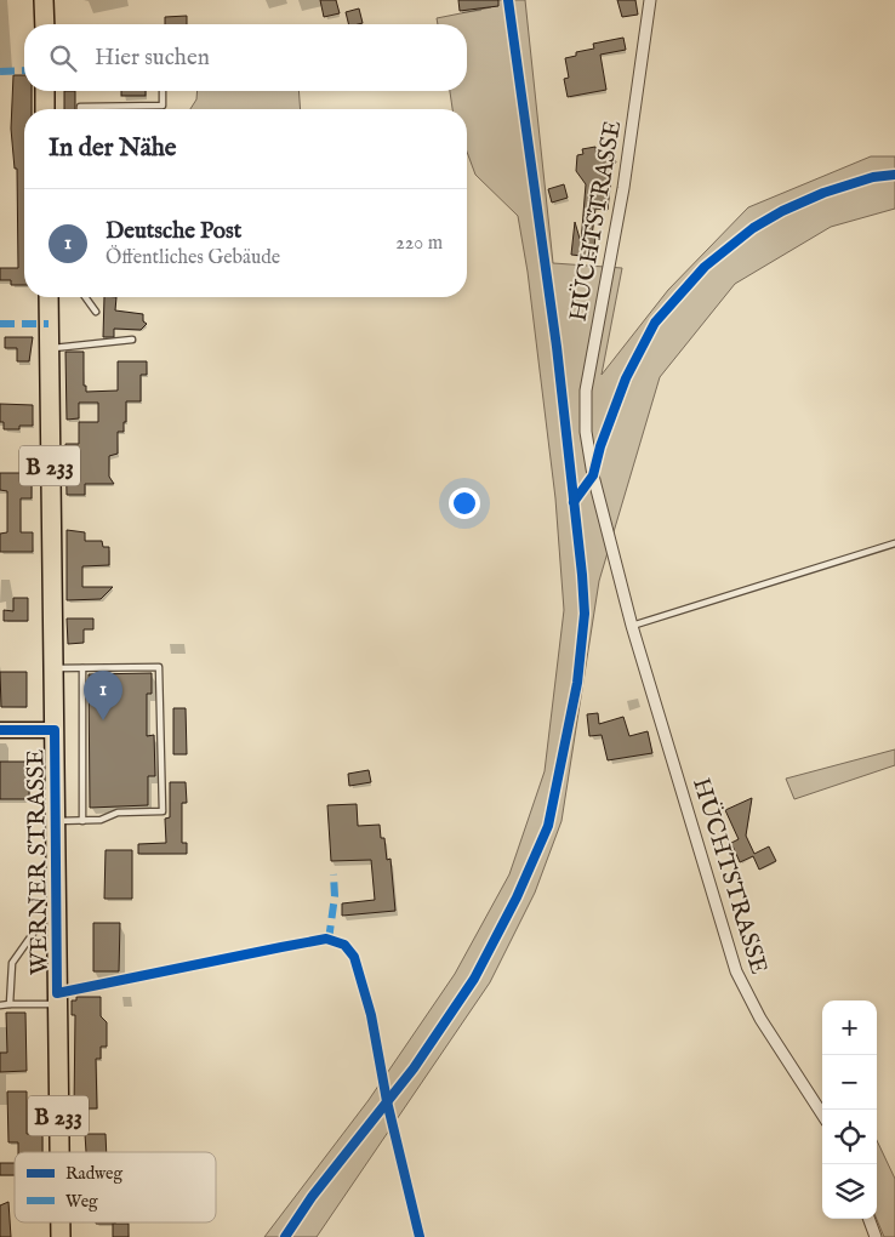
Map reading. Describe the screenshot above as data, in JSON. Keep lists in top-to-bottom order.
{
  "streets": {
    "main road": ["B 233", "WERNER STRASSE"],
    "street": ["HÜCHTSTRASSE"]
  },
  "legend": ["Radweg", "Weg"],
  "page": {
    "search": "Hier suchen",
    "heading": "In der Nähe",
    "list": [
      {
        "mark": "1",
        "name": "Deutsche Post",
        "note": "Öffentliches Gebäude",
        "value": "220 m"
      }
    ],
    "pins": "1",
    "map_buttons": ["+", "−"]
  }
}
